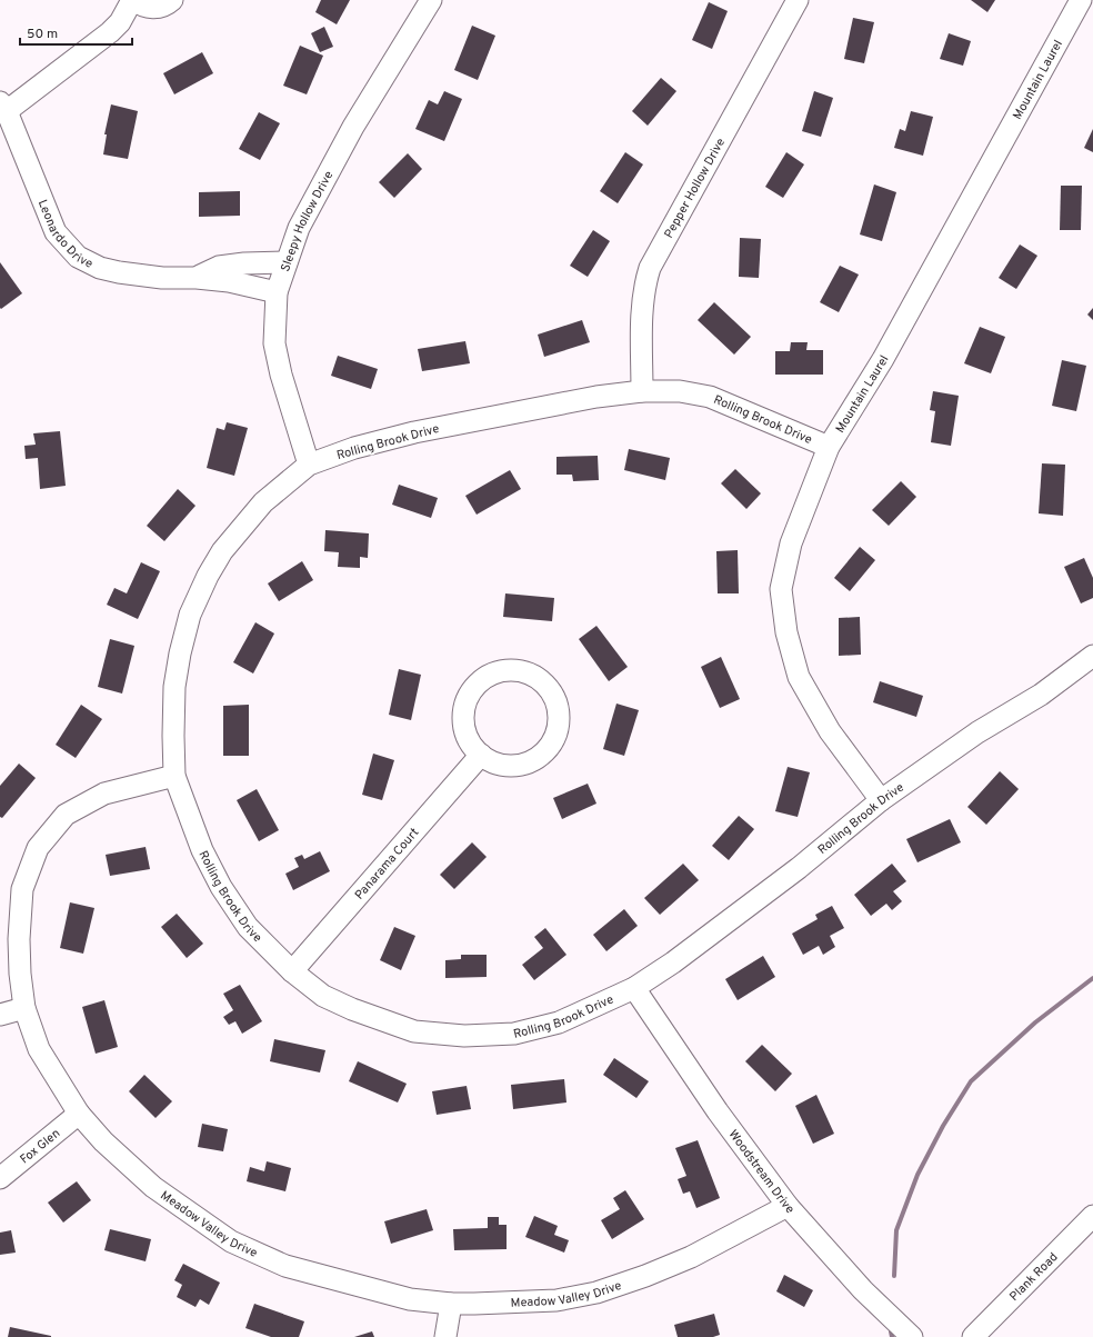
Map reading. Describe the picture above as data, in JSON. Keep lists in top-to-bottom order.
{
  "streets": {
    "street": [
      "Mountain Laurel",
      "Pepper Hollow Drive",
      "Sleepy Hollow Drive",
      "Leonardo Drive",
      "Rolling Brook Drive",
      "Panarama Court",
      "Fox Glen",
      "Woodstream Drive",
      "Meadow Valley Drive",
      "Plank Road"
    ]
  },
  "crossings": [
    ["Mountain Laurel", "Rolling Brook Drive"],
    ["Pepper Hollow Drive", "Rolling Brook Drive"],
    ["Sleepy Hollow Drive", "Leonardo Drive"],
    ["Sleepy Hollow Drive", "Rolling Brook Drive"],
    ["Rolling Brook Drive", "Panarama Court"],
    ["Rolling Brook Drive", "Woodstream Drive"],
    ["Rolling Brook Drive", "Meadow Valley Drive"],
    ["Fox Glen", "Meadow Valley Drive"],
    ["Woodstream Drive", "Meadow Valley Drive"]
  ],
  "scale_bar": "50 m"
}
